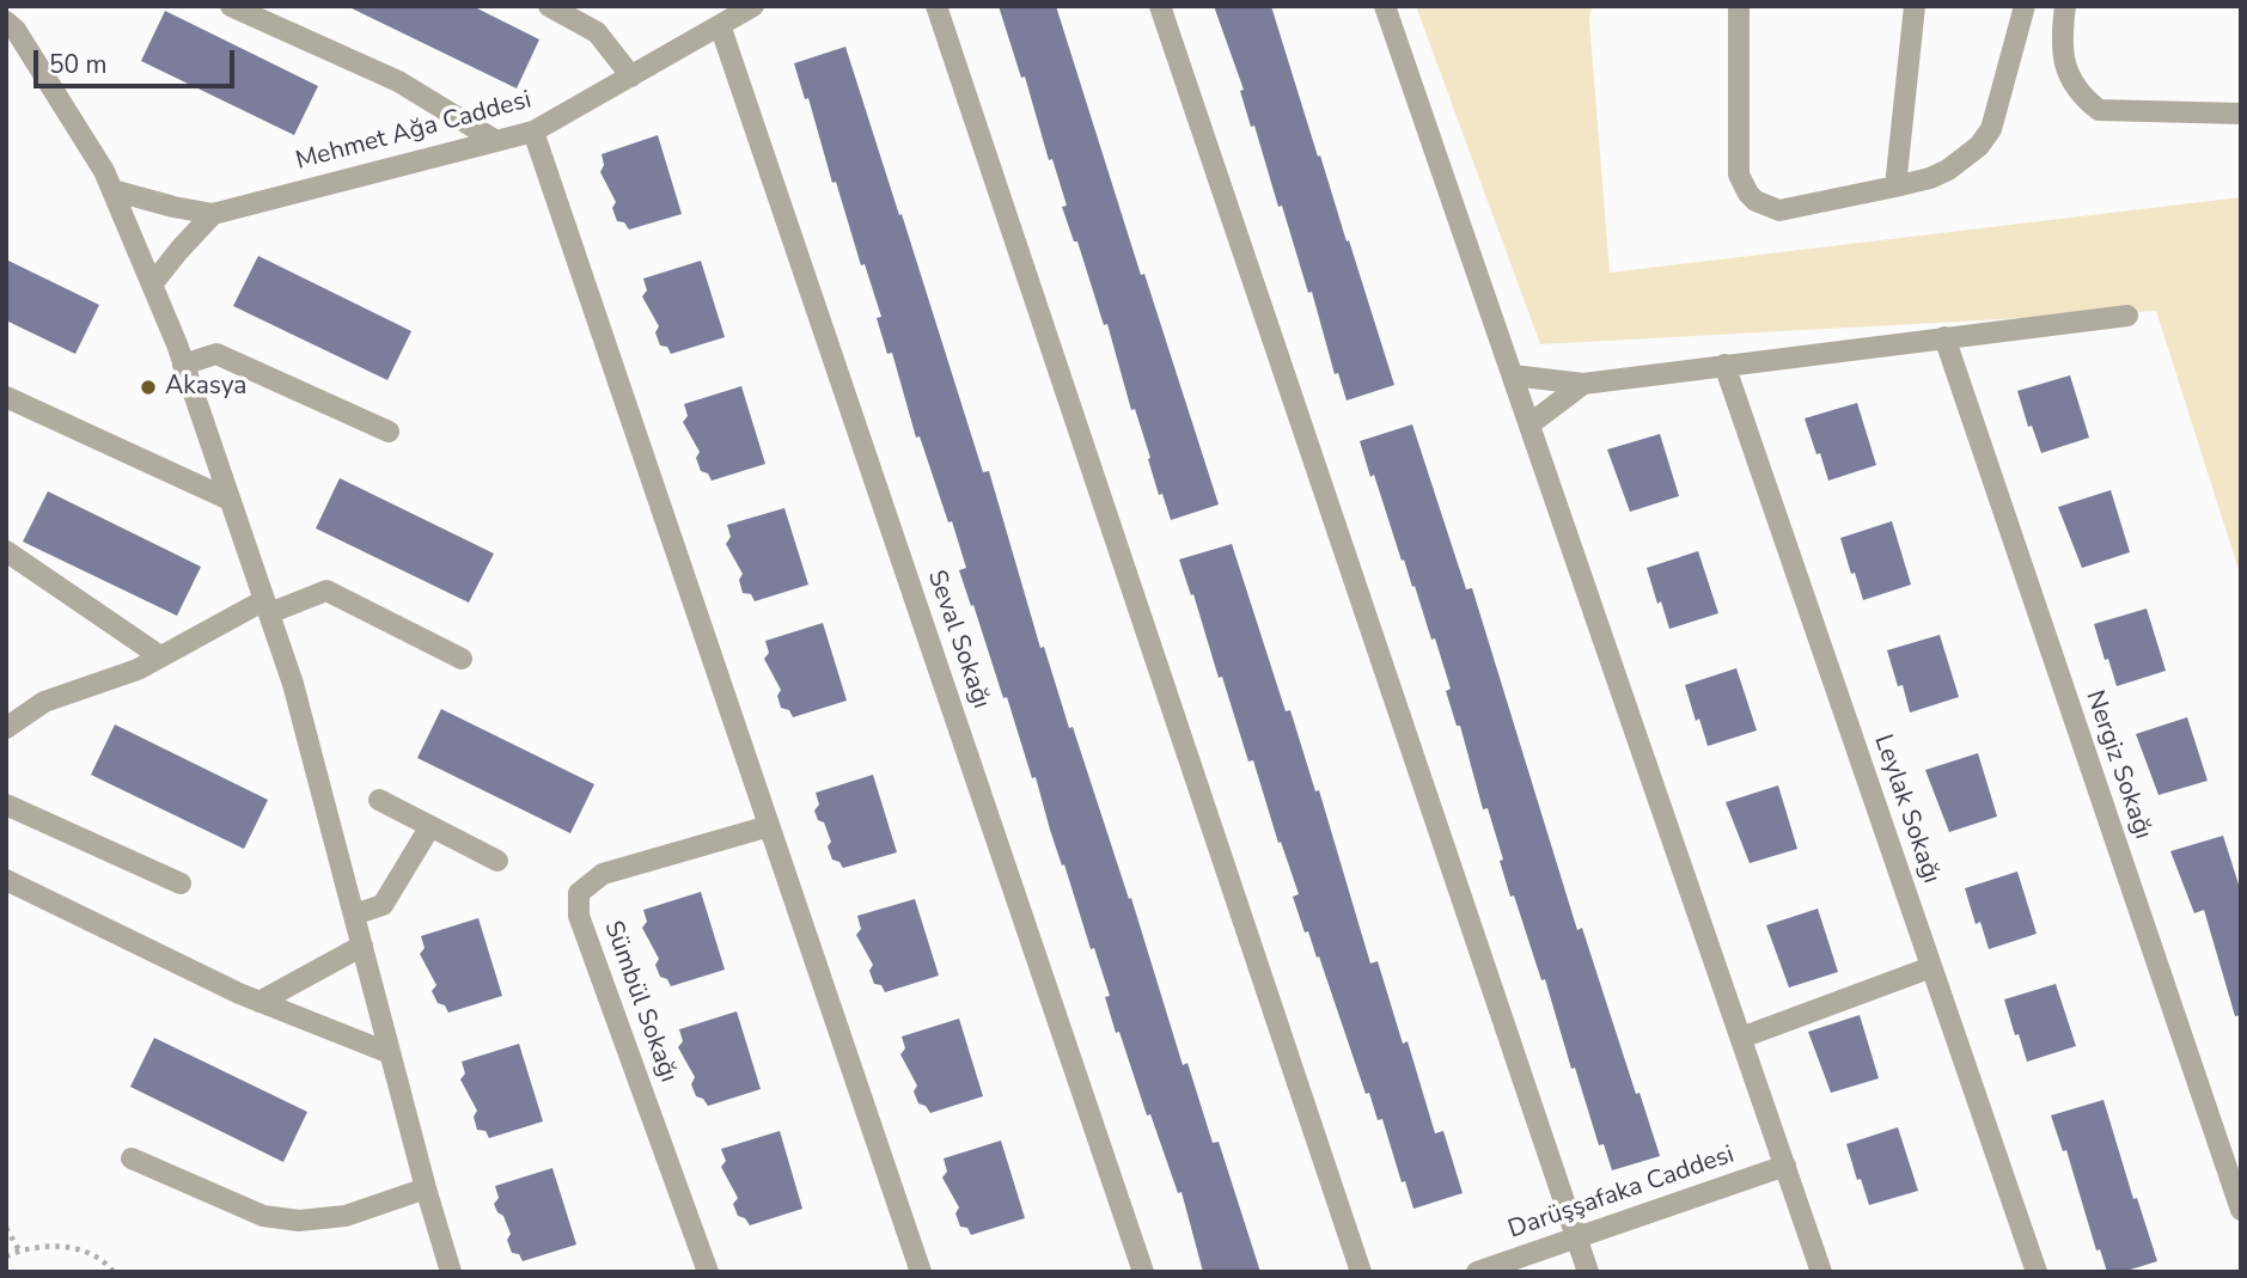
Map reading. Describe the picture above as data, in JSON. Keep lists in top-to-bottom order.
{
  "streets": {
    "street": [
      "Mehmet Ağa Caddesi",
      "Seval Sokağı",
      "Nergiz Sokağı",
      "Leylak Sokağı",
      "Sümbül Sokağı",
      "Darüşşafaka Caddesi"
    ]
  },
  "crossings": [
    ["Mehmet Ağa Caddesi", "Seval Sokağı"]
  ],
  "places": ["Akasya"],
  "scale_bar": "50 m"
}
